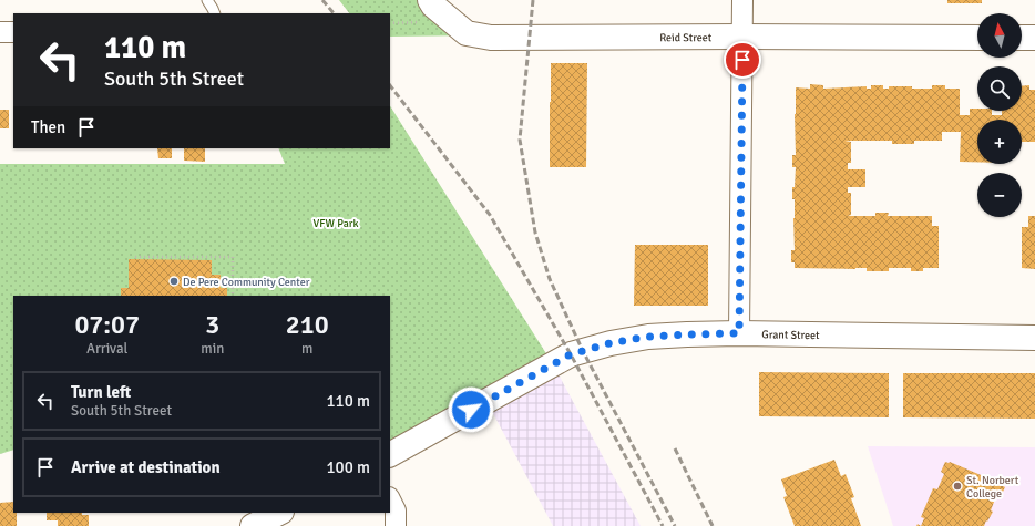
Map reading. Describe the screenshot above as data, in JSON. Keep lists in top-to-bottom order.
{
  "streets": {
    "street": ["Reid Street", "Grant Street"]
  },
  "parks": ["VFW Park"],
  "places": ["De Pere Community Center", "St. Norbert College"],
  "north": "top",
  "page": {
    "map_buttons": ["+", "−"],
    "turn": ["110 m", "South 5th Street"],
    "then": "Then",
    "eta": [
      "07:07",
      "Arrival",
      "3",
      "min",
      "210",
      "m"
    ],
    "list": [
      {
        "name": "Turn left",
        "note": "South 5th Street",
        "value": "110 m"
      },
      {
        "name": "Arrive at destination",
        "value": "100 m"
      }
    ]
  }
}
